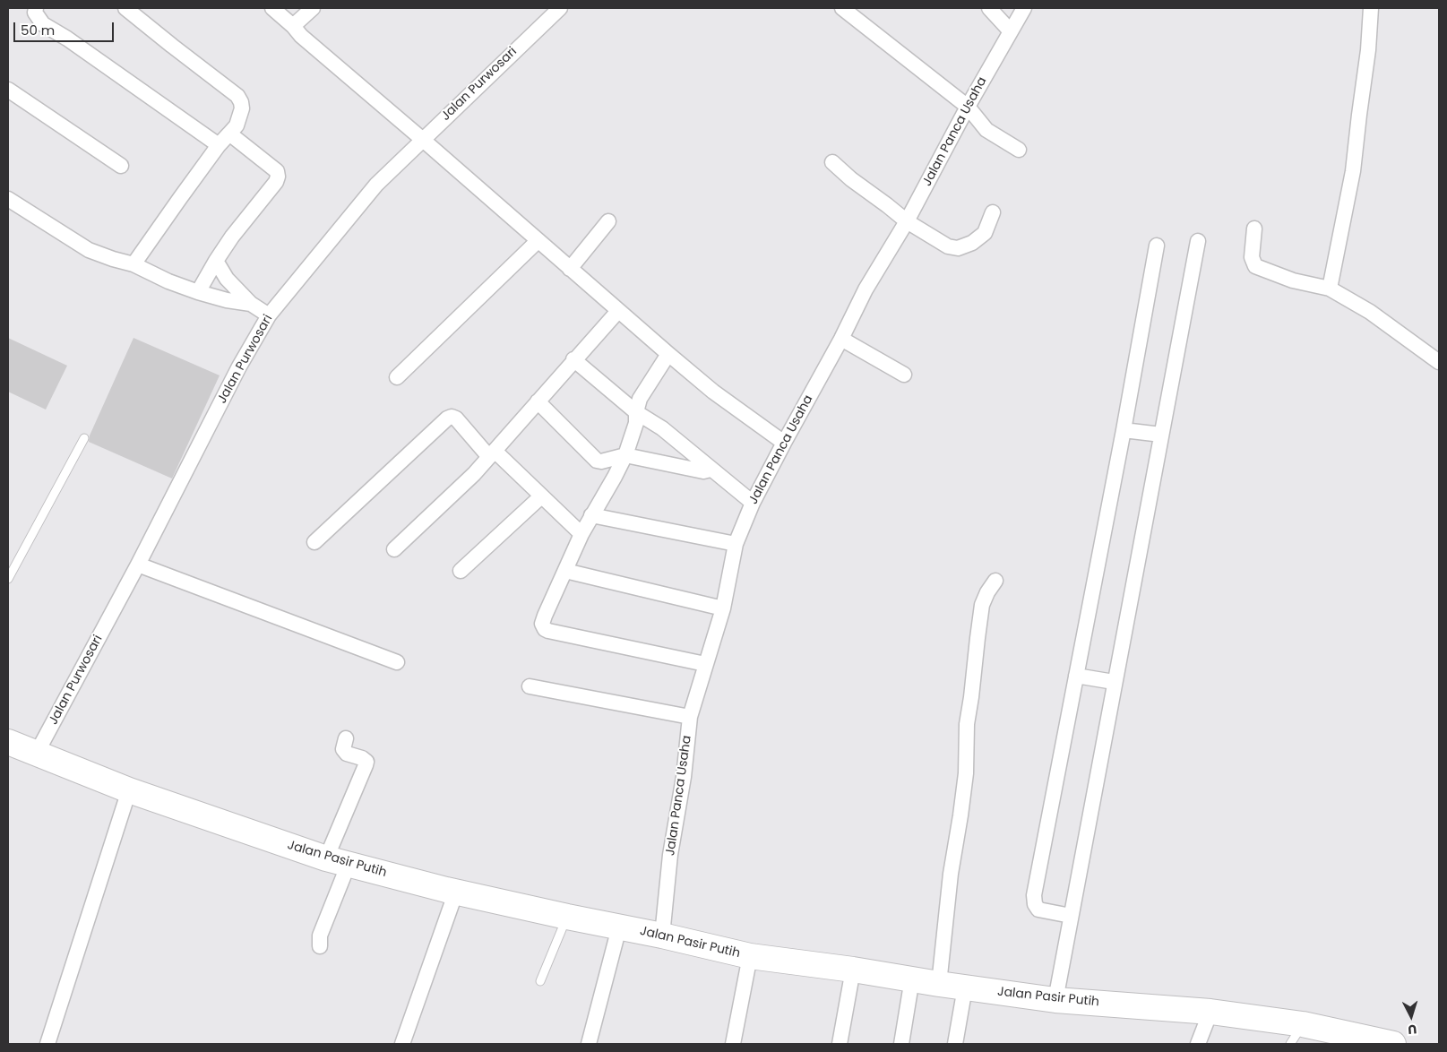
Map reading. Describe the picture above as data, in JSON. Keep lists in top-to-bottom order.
{
  "streets": {
    "highway": ["Jalan Pasir Putih"],
    "street": ["Jalan Purwosari", "Jalan Panca Usaha"]
  },
  "crossings": [
    ["Jalan Purwosari", "Jalan Pasir Putih"],
    ["Jalan Panca Usaha", "Jalan Pasir Putih"]
  ],
  "scale_bar": "50 m",
  "north": "bottom"
}
